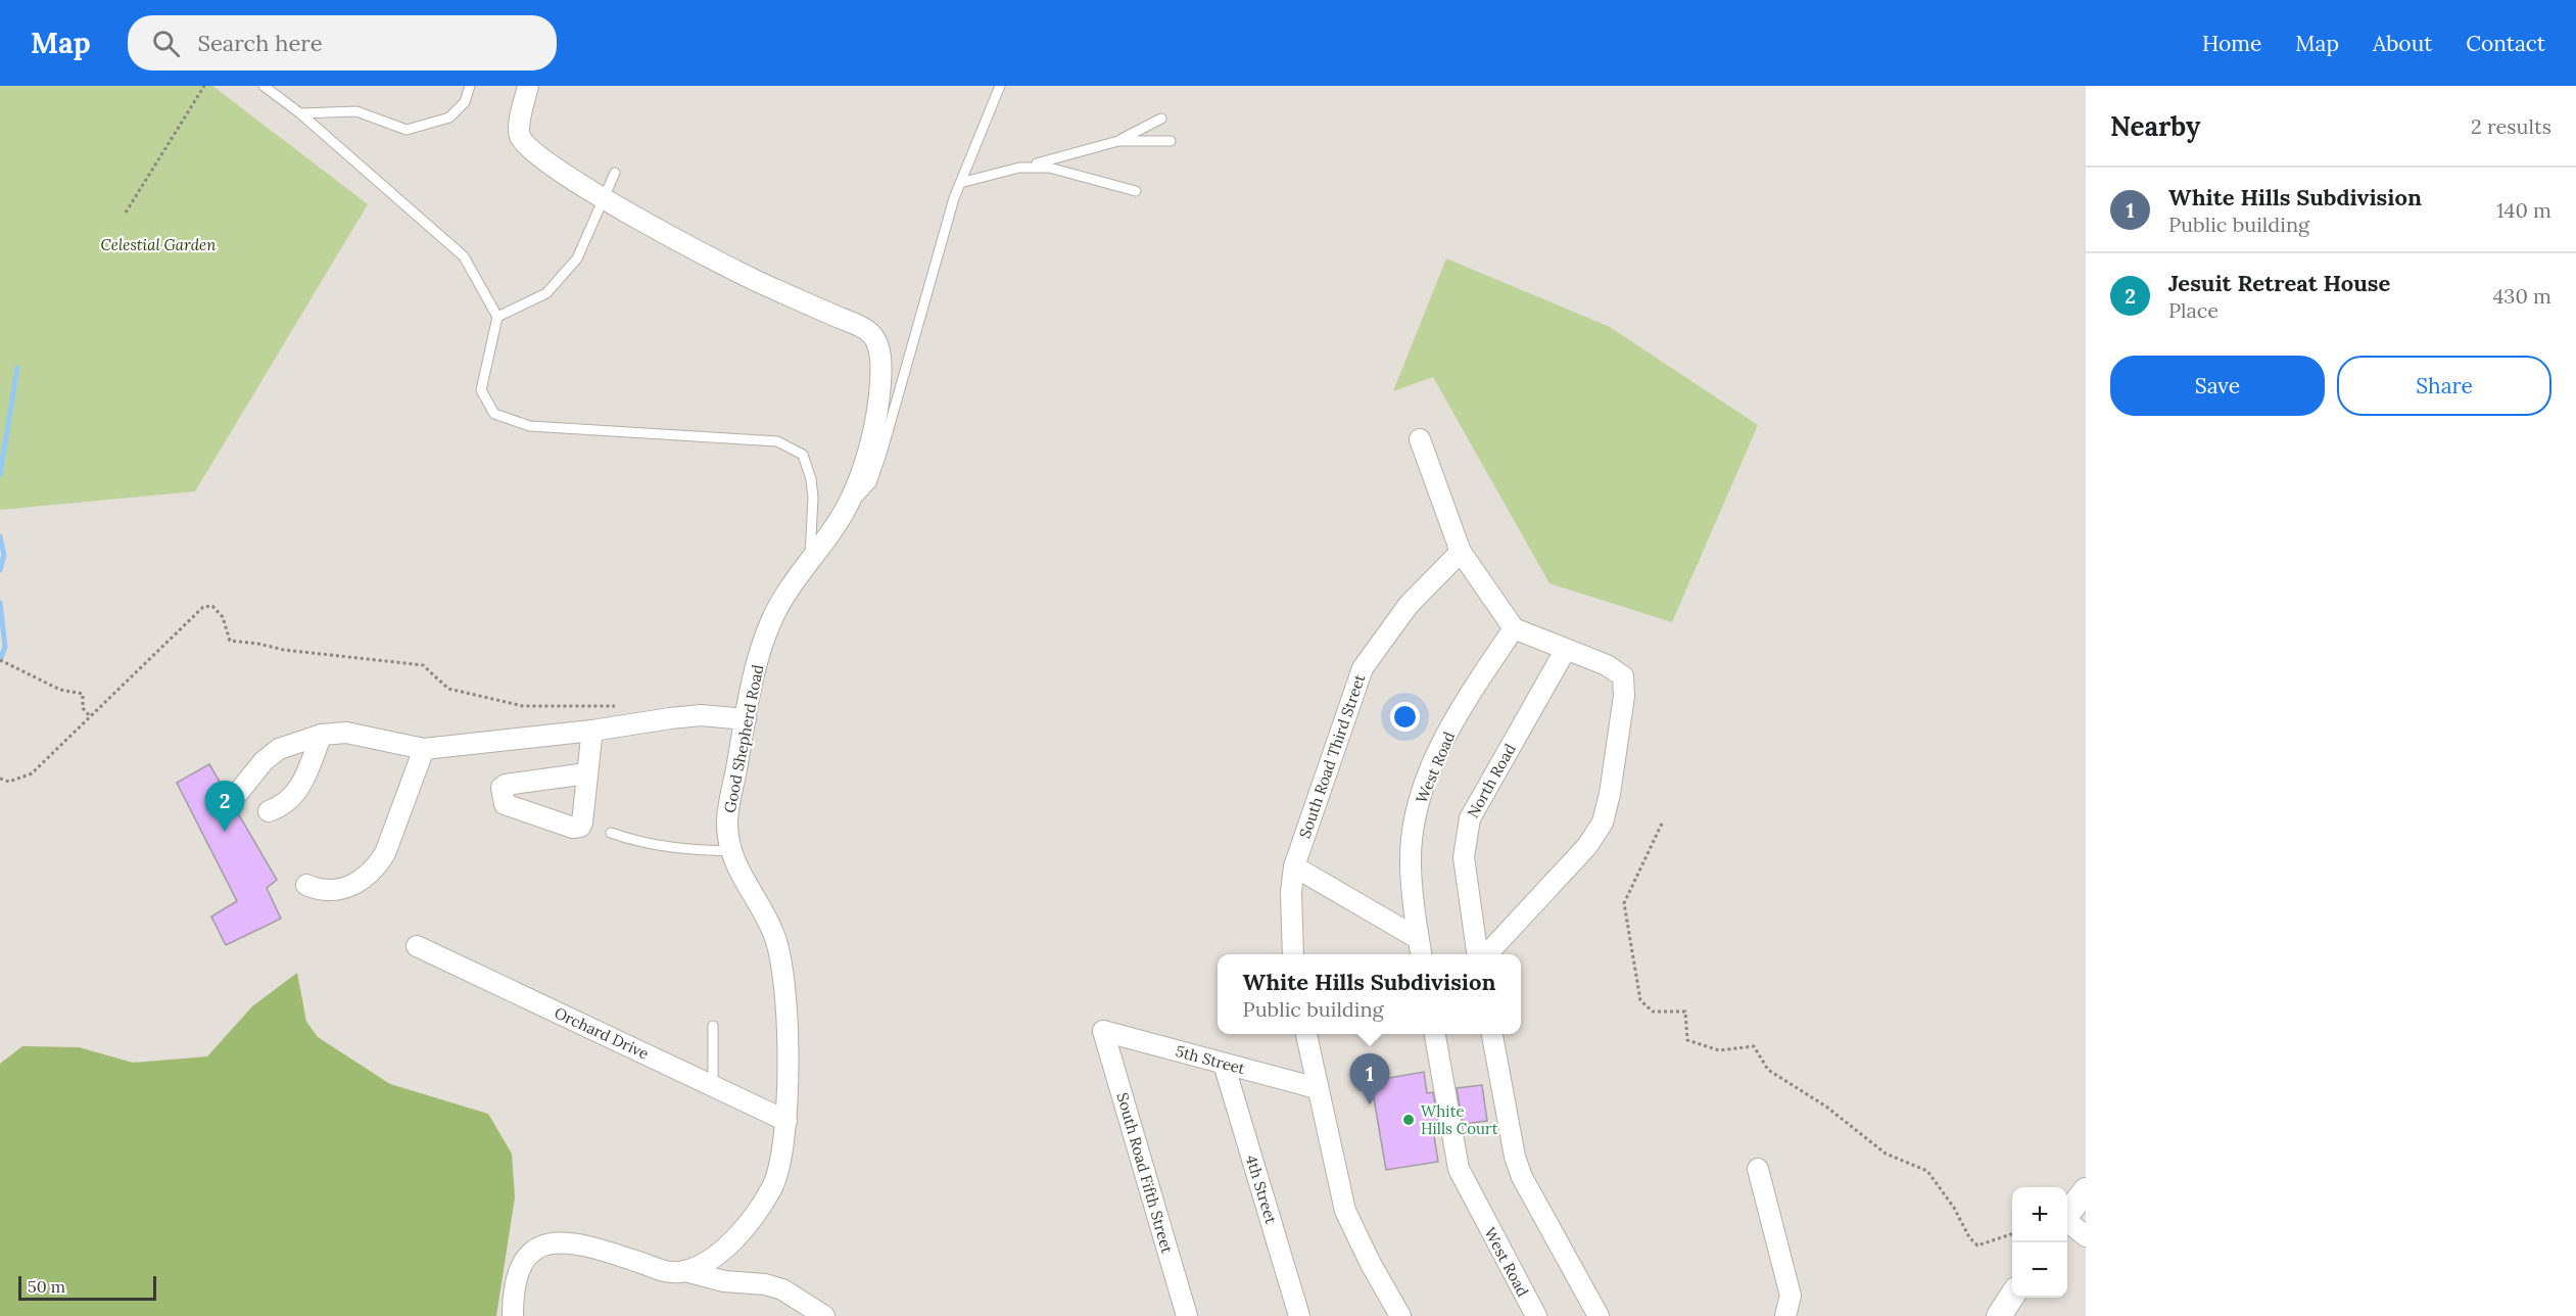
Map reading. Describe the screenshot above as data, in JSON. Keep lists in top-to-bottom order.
{
  "streets": {
    "street": [
      "Good Shepherd Road",
      "South Road Third Street",
      "West Road",
      "North Road",
      "Orchard Drive",
      "5th Street",
      "South Road Fifth Street",
      "4th Street"
    ]
  },
  "crossings": [
    ["Good Shepherd Road", "Orchard Drive"],
    ["5th Street", "South Road Fifth Street"],
    ["5th Street", "4th Street"]
  ],
  "parks": ["Celestial Garden"],
  "places": ["White Hills Court"],
  "scale_bar": "50 m",
  "page": {
    "header": "Map",
    "search": "Search here",
    "nav": [
      "Home",
      "Map",
      "About",
      "Contact"
    ],
    "heading": ["Nearby", "2 results"],
    "list": [
      {
        "mark": "1",
        "name": "White Hills Subdivision",
        "note": "Public building",
        "value": "140 m"
      },
      {
        "mark": "2",
        "name": "Jesuit Retreat House",
        "note": "Place",
        "value": "430 m"
      }
    ],
    "buttons": ["Save", "Share"],
    "pins": ["2", "1"],
    "popup": ["White Hills Subdivision", "Public building"],
    "map_buttons": ["+", "−"],
    "scale": "50 m"
  }
}
